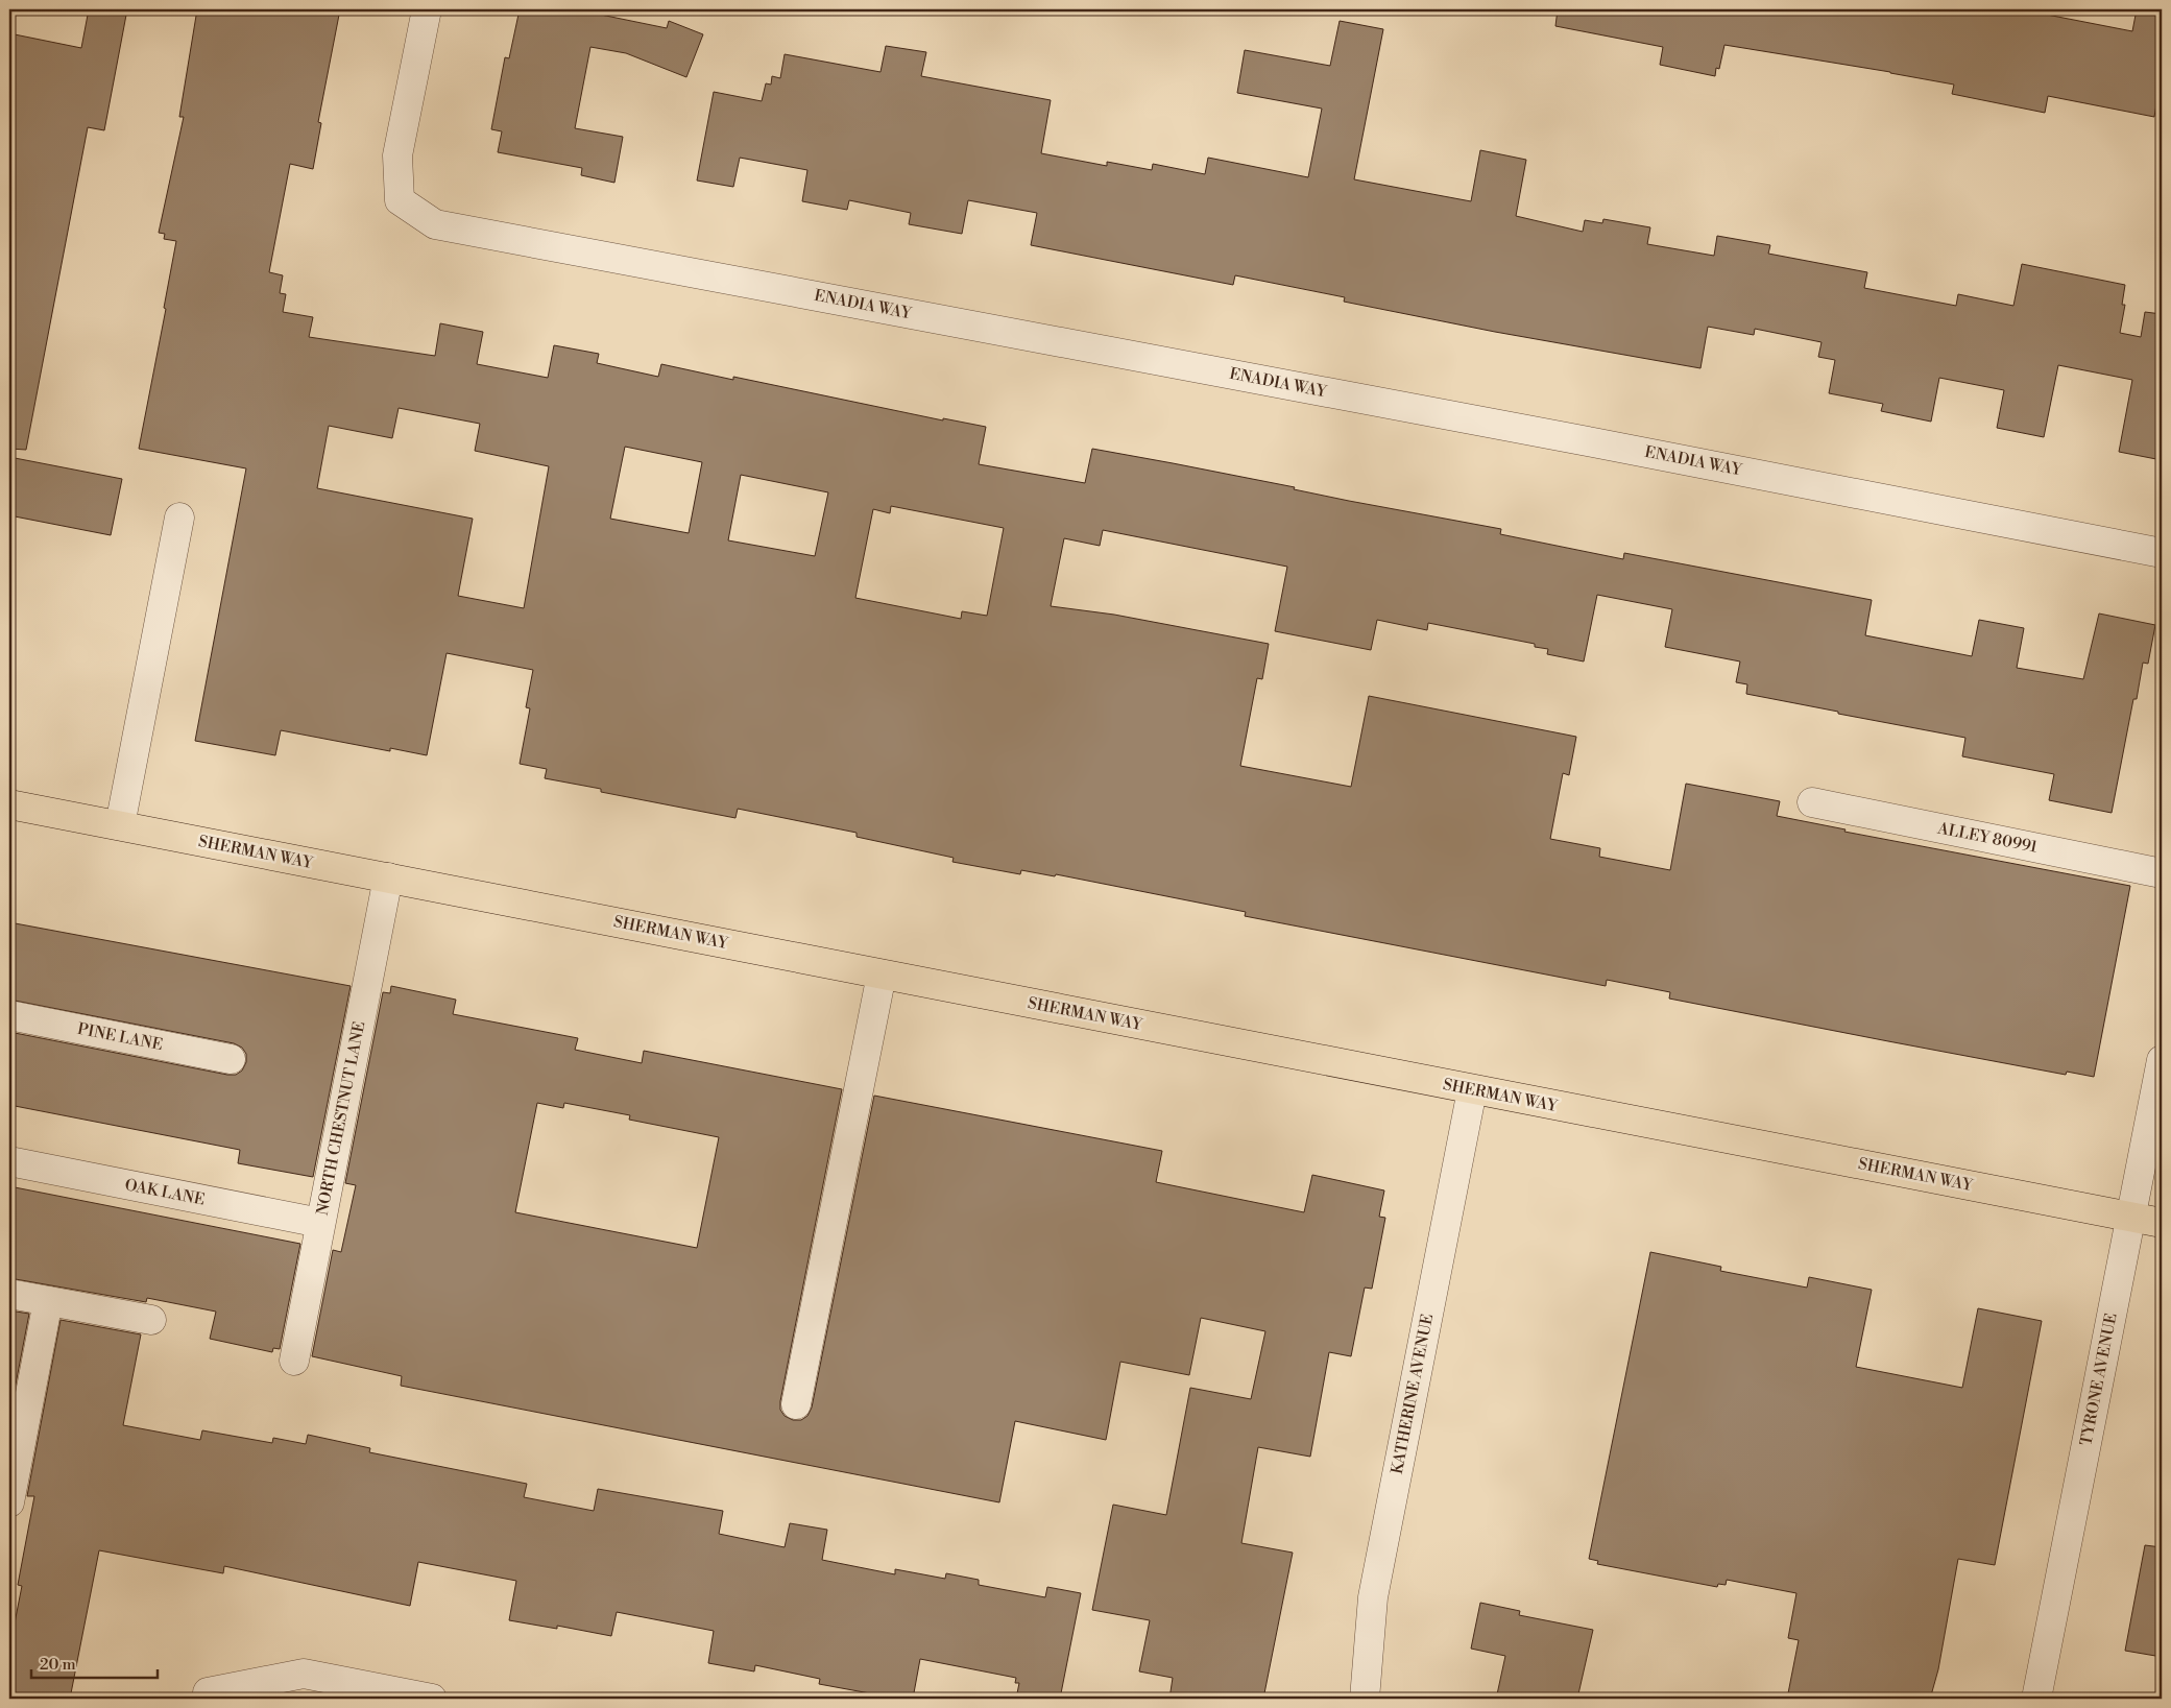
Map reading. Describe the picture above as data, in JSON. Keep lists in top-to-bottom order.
{
  "streets": {
    "main road": ["SHERMAN WAY"],
    "street": [
      "ENADIA WAY",
      "ALLEY 80991",
      "PINE LANE",
      "NORTH CHESTNUT LANE",
      "OAK LANE",
      "TYRONE AVENUE",
      "KATHERINE AVENUE"
    ]
  },
  "crossings": [
    ["SHERMAN WAY", "NORTH CHESTNUT LANE"],
    ["SHERMAN WAY", "TYRONE AVENUE"],
    ["SHERMAN WAY", "KATHERINE AVENUE"],
    ["NORTH CHESTNUT LANE", "OAK LANE"]
  ],
  "scale_bar": "20 m"
}
